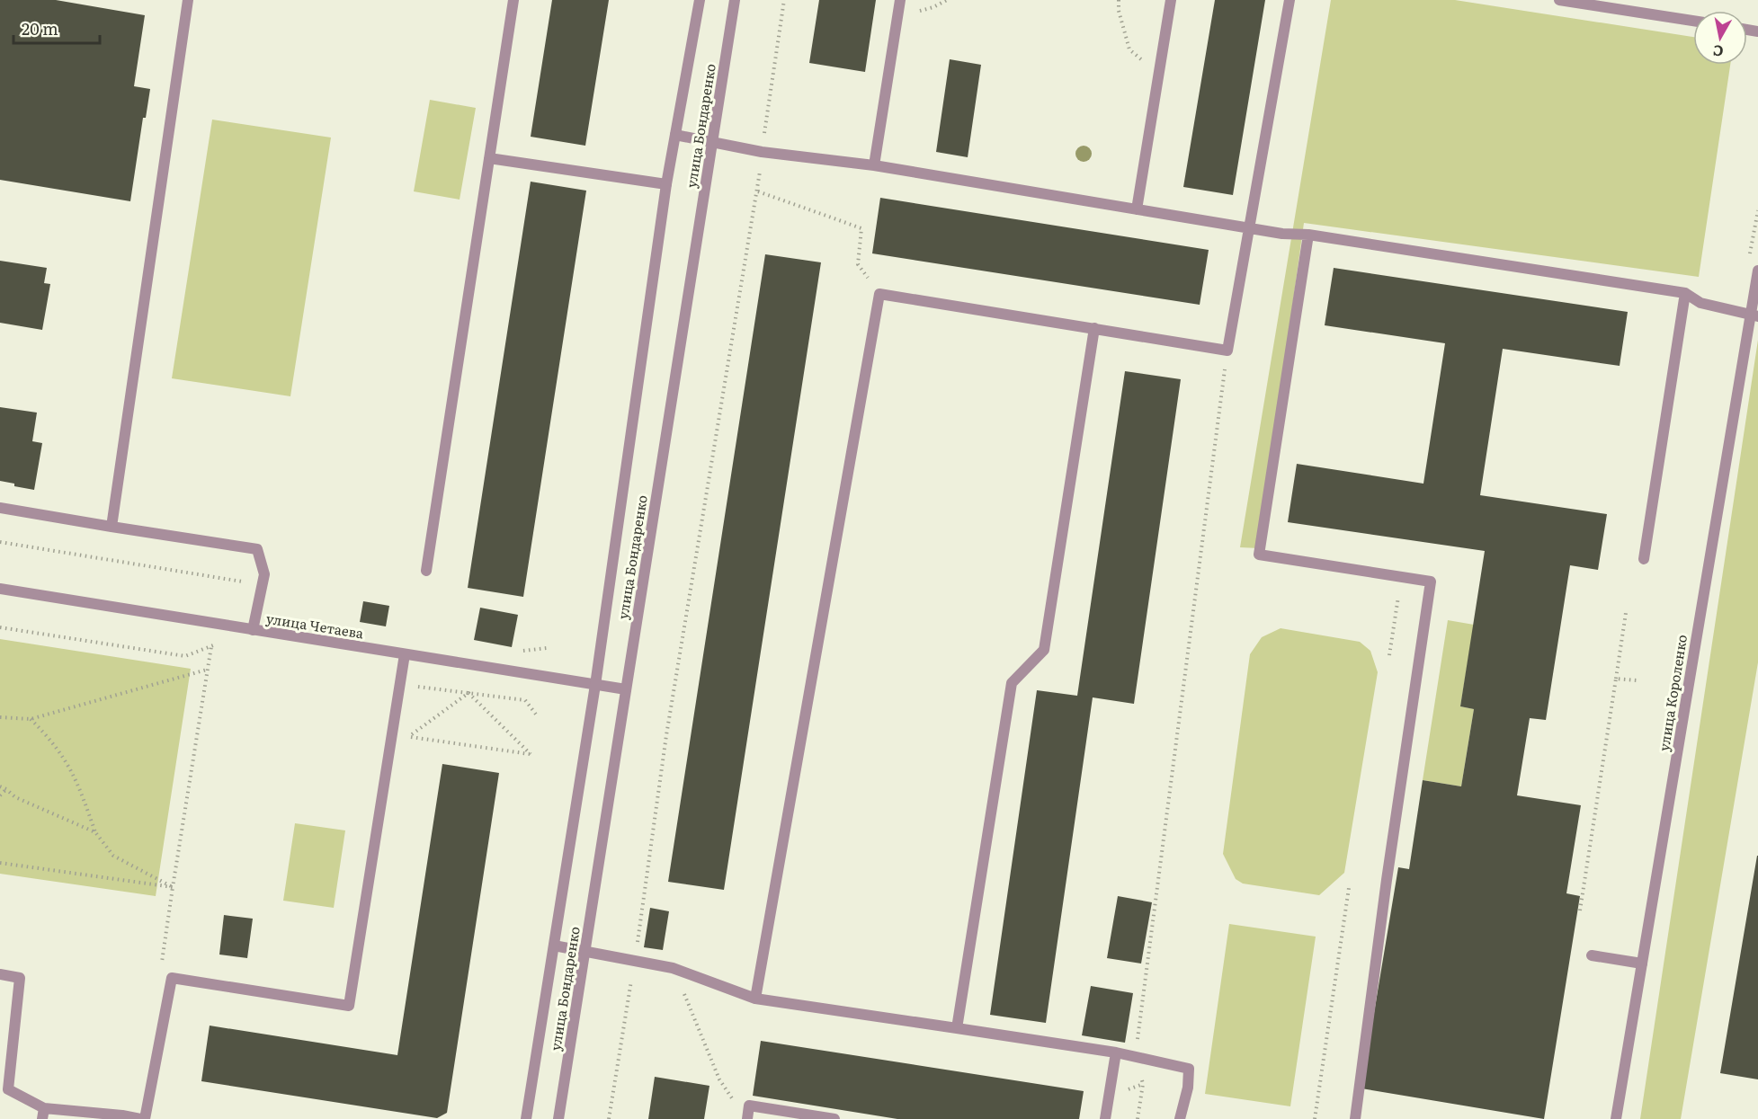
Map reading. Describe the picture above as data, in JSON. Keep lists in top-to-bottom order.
{
  "streets": {
    "street": ["улица Бондаренко", "улица Четаева", "улица Короленко"]
  },
  "crossings": [
    ["улица Бондаренко", "улица Четаева"]
  ],
  "scale_bar": "20 m",
  "north": "bottom"
}
